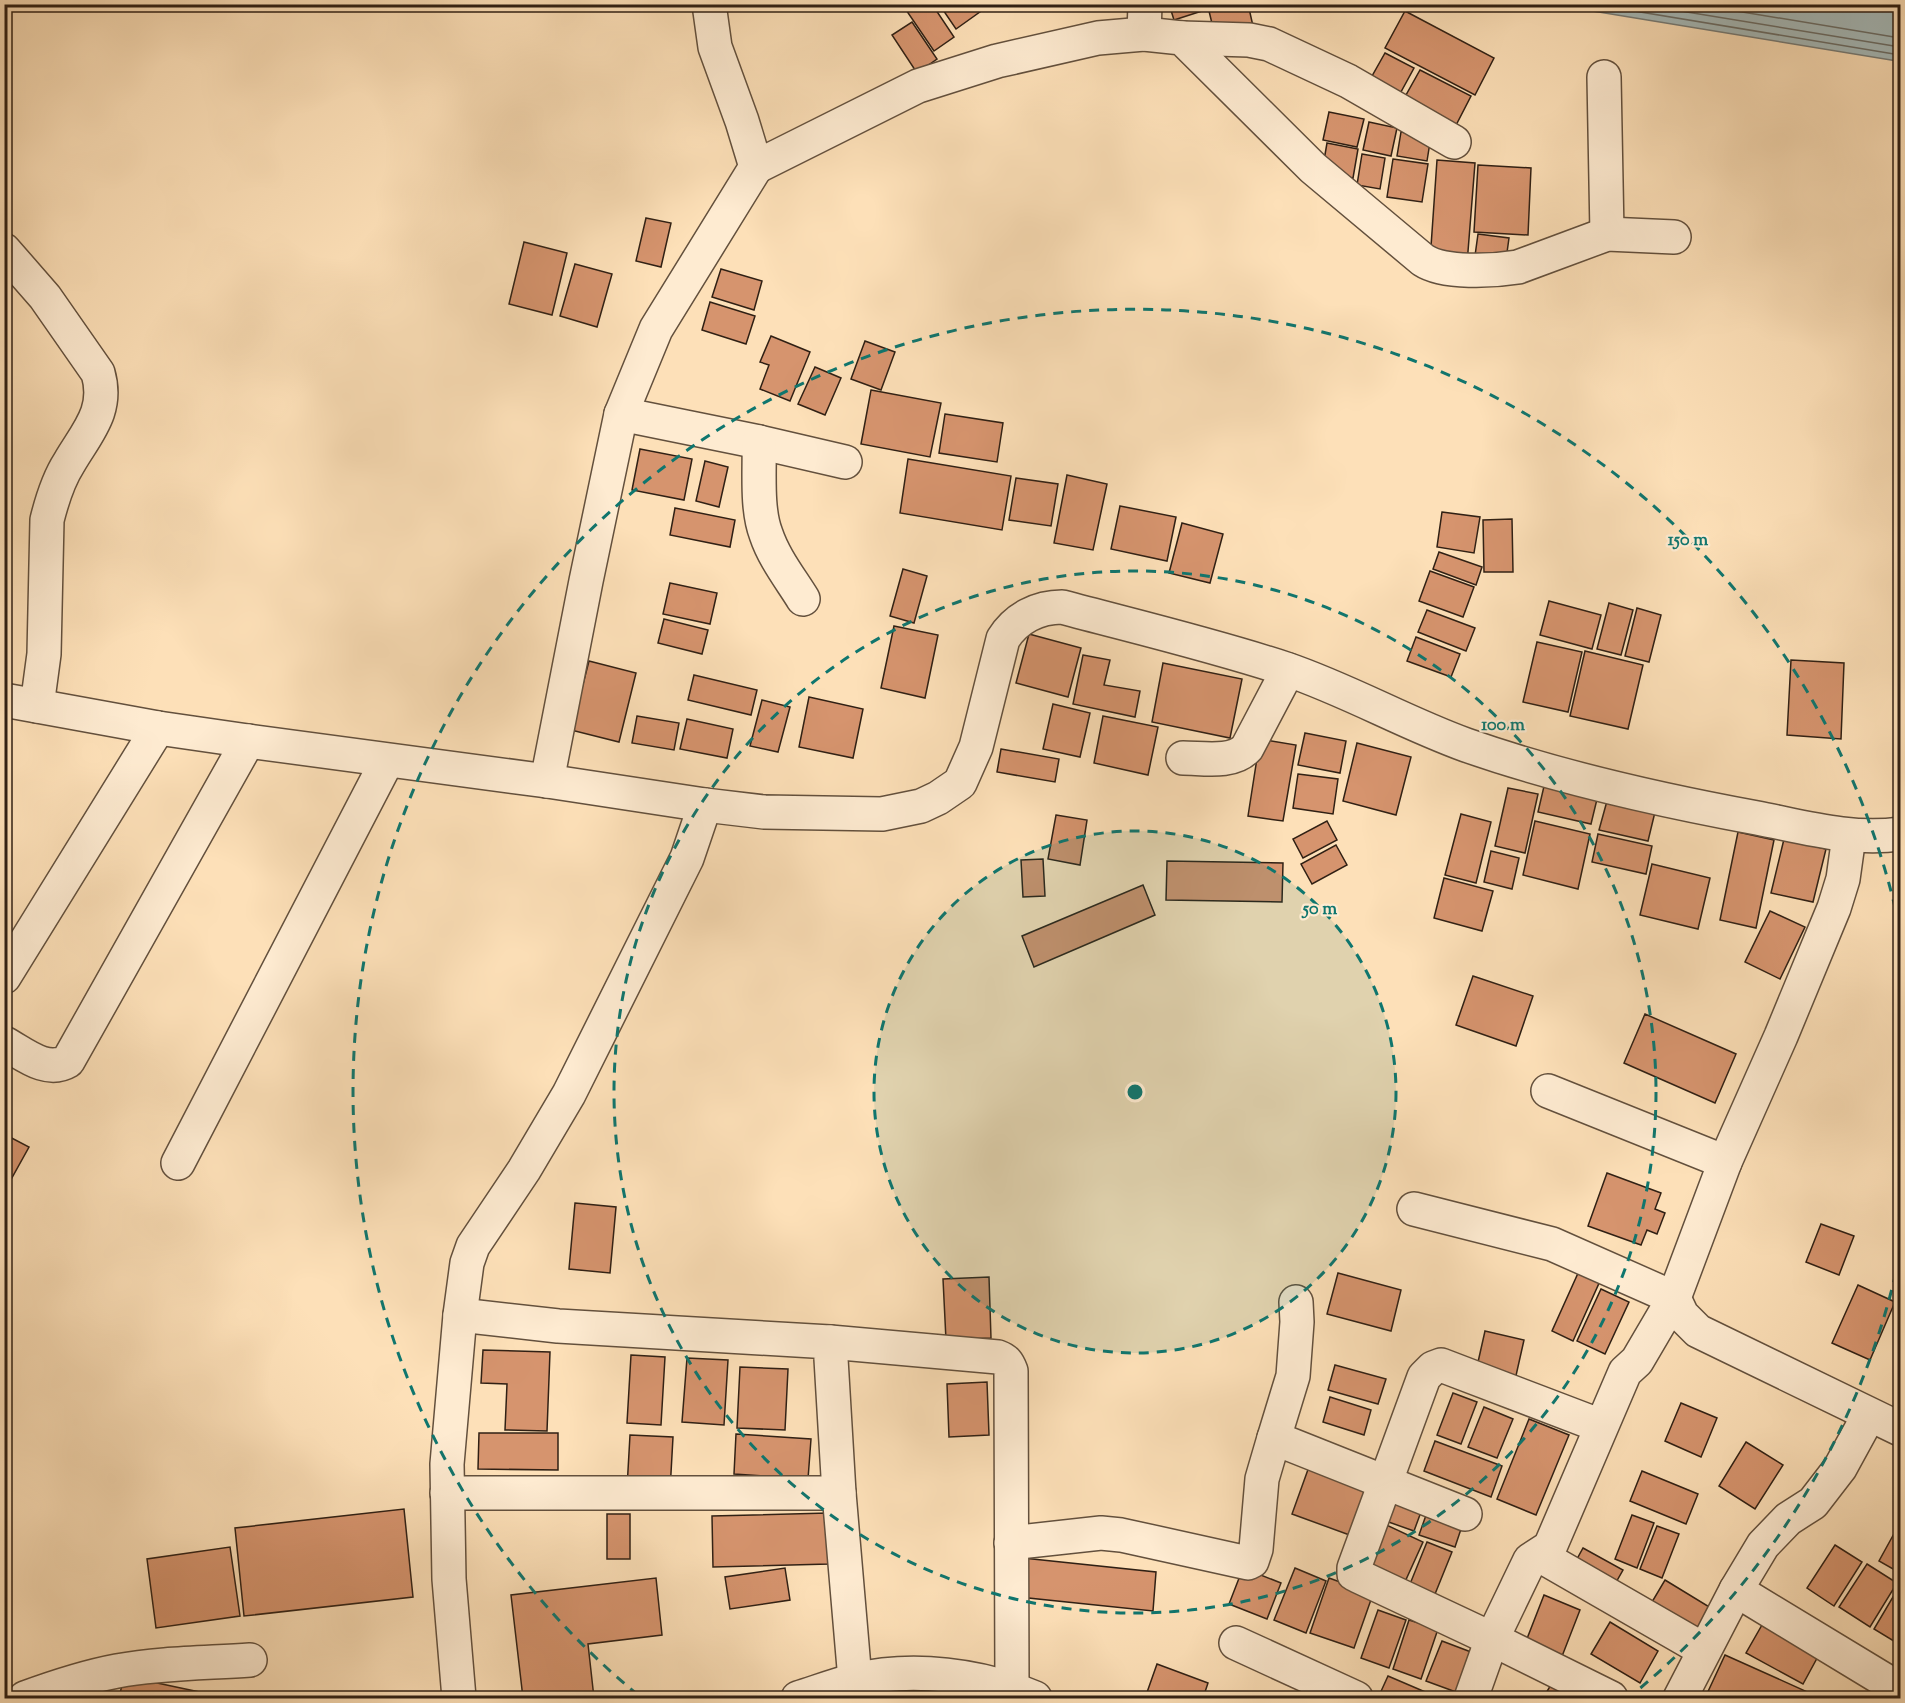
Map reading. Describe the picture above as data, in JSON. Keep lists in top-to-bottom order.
{
  "rings": ["150 m", "100 m", "50 m"]
}
